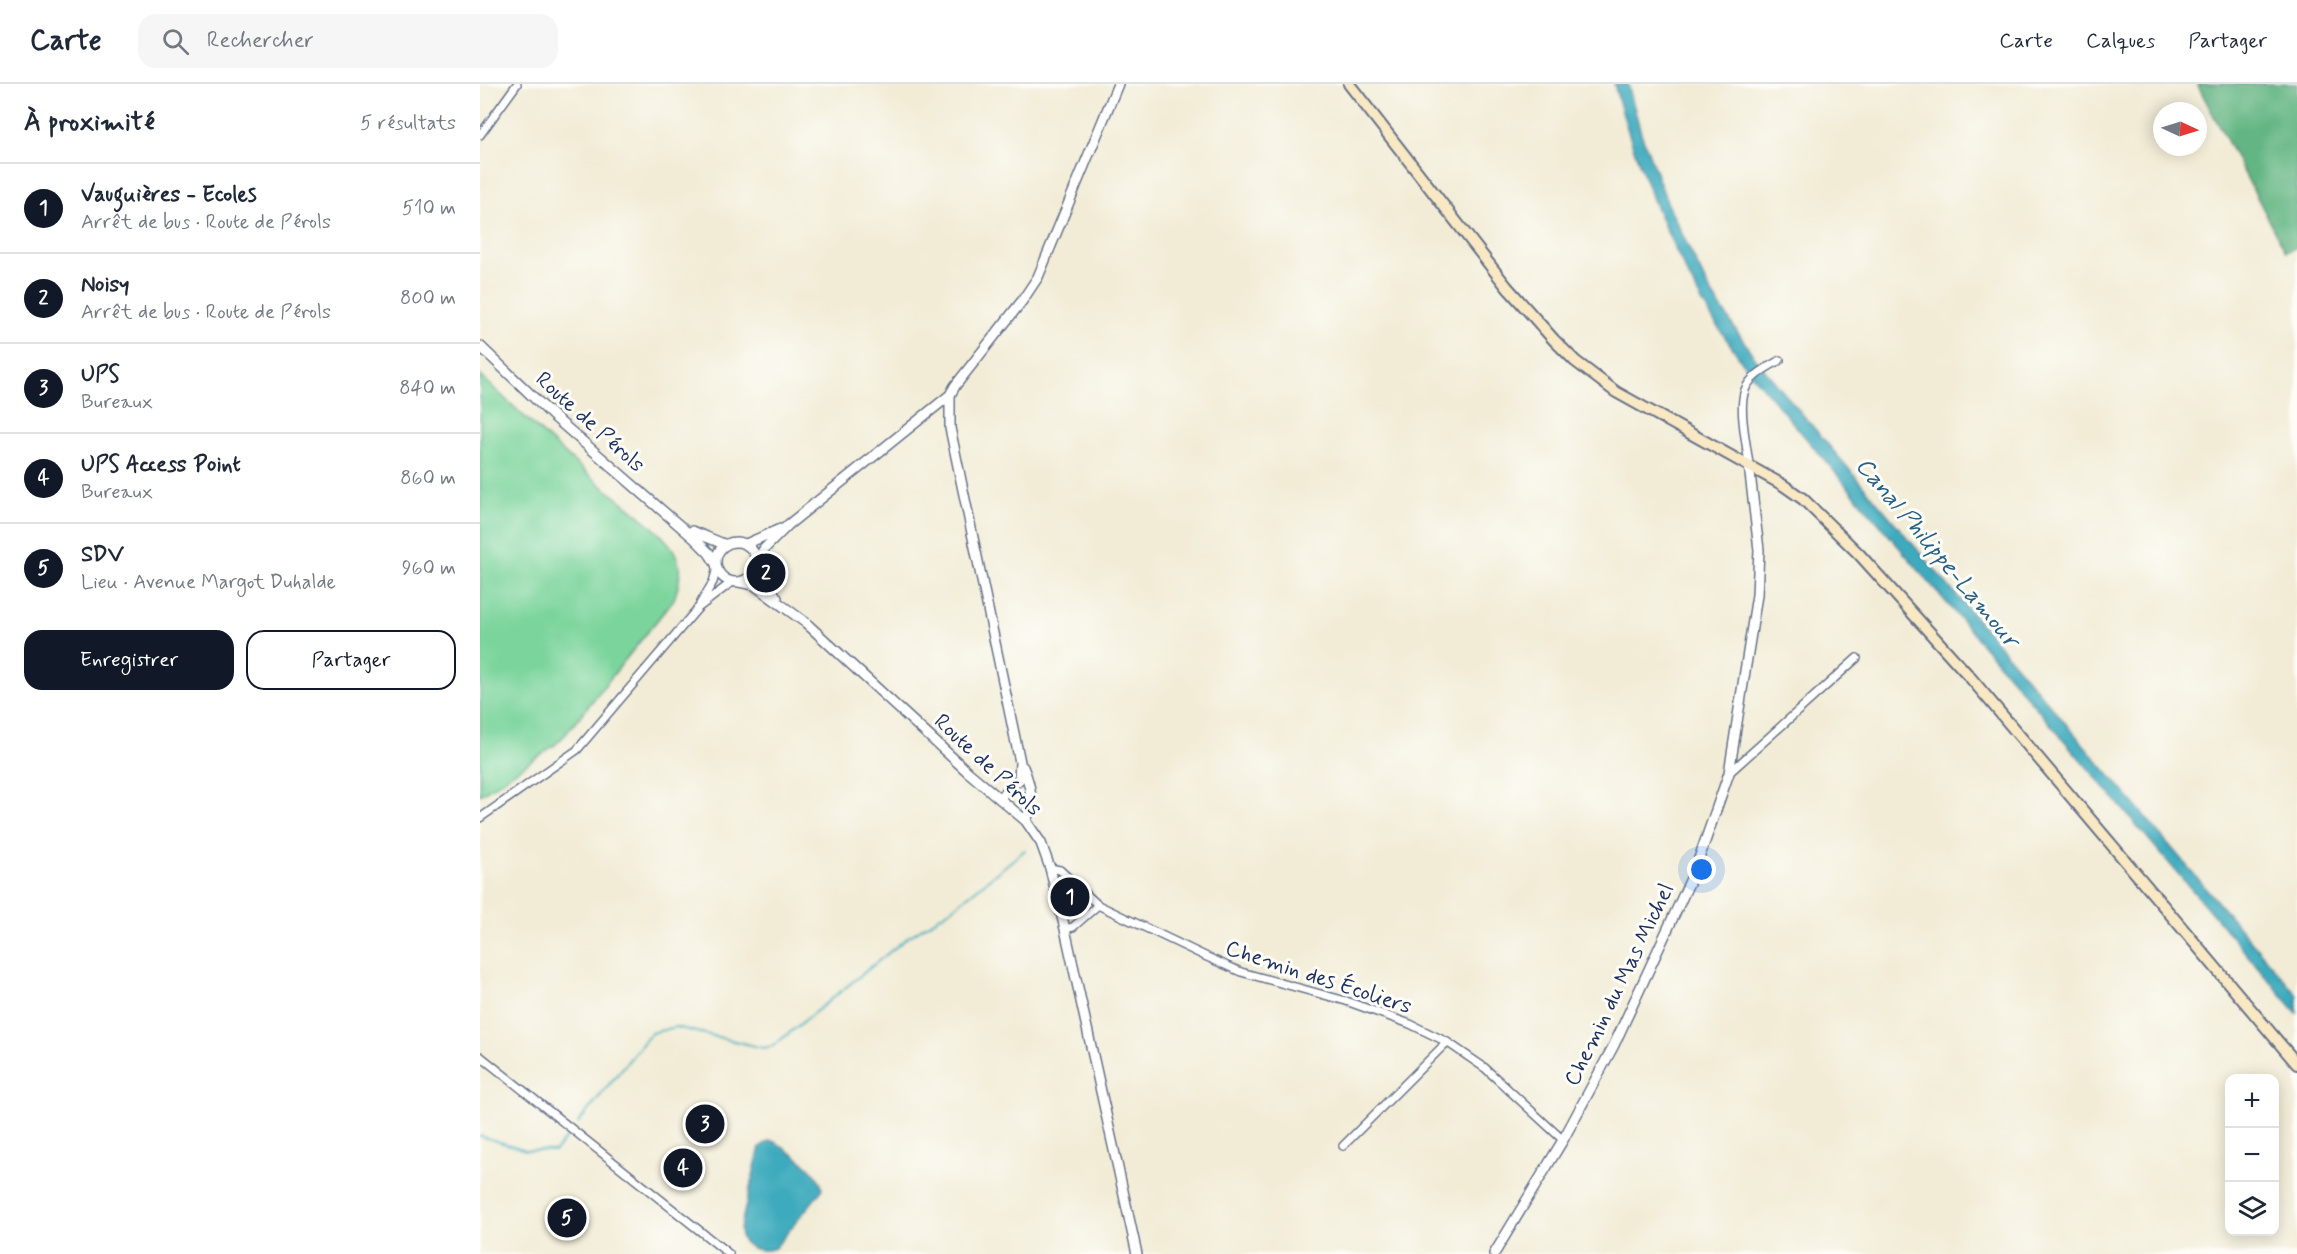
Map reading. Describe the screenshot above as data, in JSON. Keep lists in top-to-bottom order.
{
  "streets": {
    "street": ["Route de Pérols", "Chemin des Écoliers", "Chemin du Mas Michel"]
  },
  "crossings": [
    ["Route de Pérols", "Chemin des Écoliers"],
    ["Chemin des Écoliers", "Chemin du Mas Michel"]
  ],
  "water": ["Canal Philippe-Lamour"],
  "north": "right",
  "page": {
    "header": "Carte",
    "search": "Rechercher",
    "nav": ["Carte", "Calques", "Partager"],
    "heading": ["À proximité", "5 résultats"],
    "list": [
      {
        "mark": "1",
        "name": "Vauguières - Ecoles",
        "note": "Arrêt de bus · Route de Pérols",
        "value": "510 m"
      },
      {
        "mark": "2",
        "name": "Noisy",
        "note": "Arrêt de bus · Route de Pérols",
        "value": "800 m"
      },
      {
        "mark": "3",
        "name": "UPS",
        "note": "Bureaux",
        "value": "840 m"
      },
      {
        "mark": "4",
        "name": "UPS Access Point",
        "note": "Bureaux",
        "value": "860 m"
      },
      {
        "mark": "5",
        "name": "SDV",
        "note": "Lieu · Avenue Margot Duhalde",
        "value": "960 m"
      }
    ],
    "pins": [
      "2",
      "1",
      "3",
      "4",
      "5"
    ],
    "buttons": ["Enregistrer", "Partager"],
    "map_buttons": ["+", "−"]
  }
}
